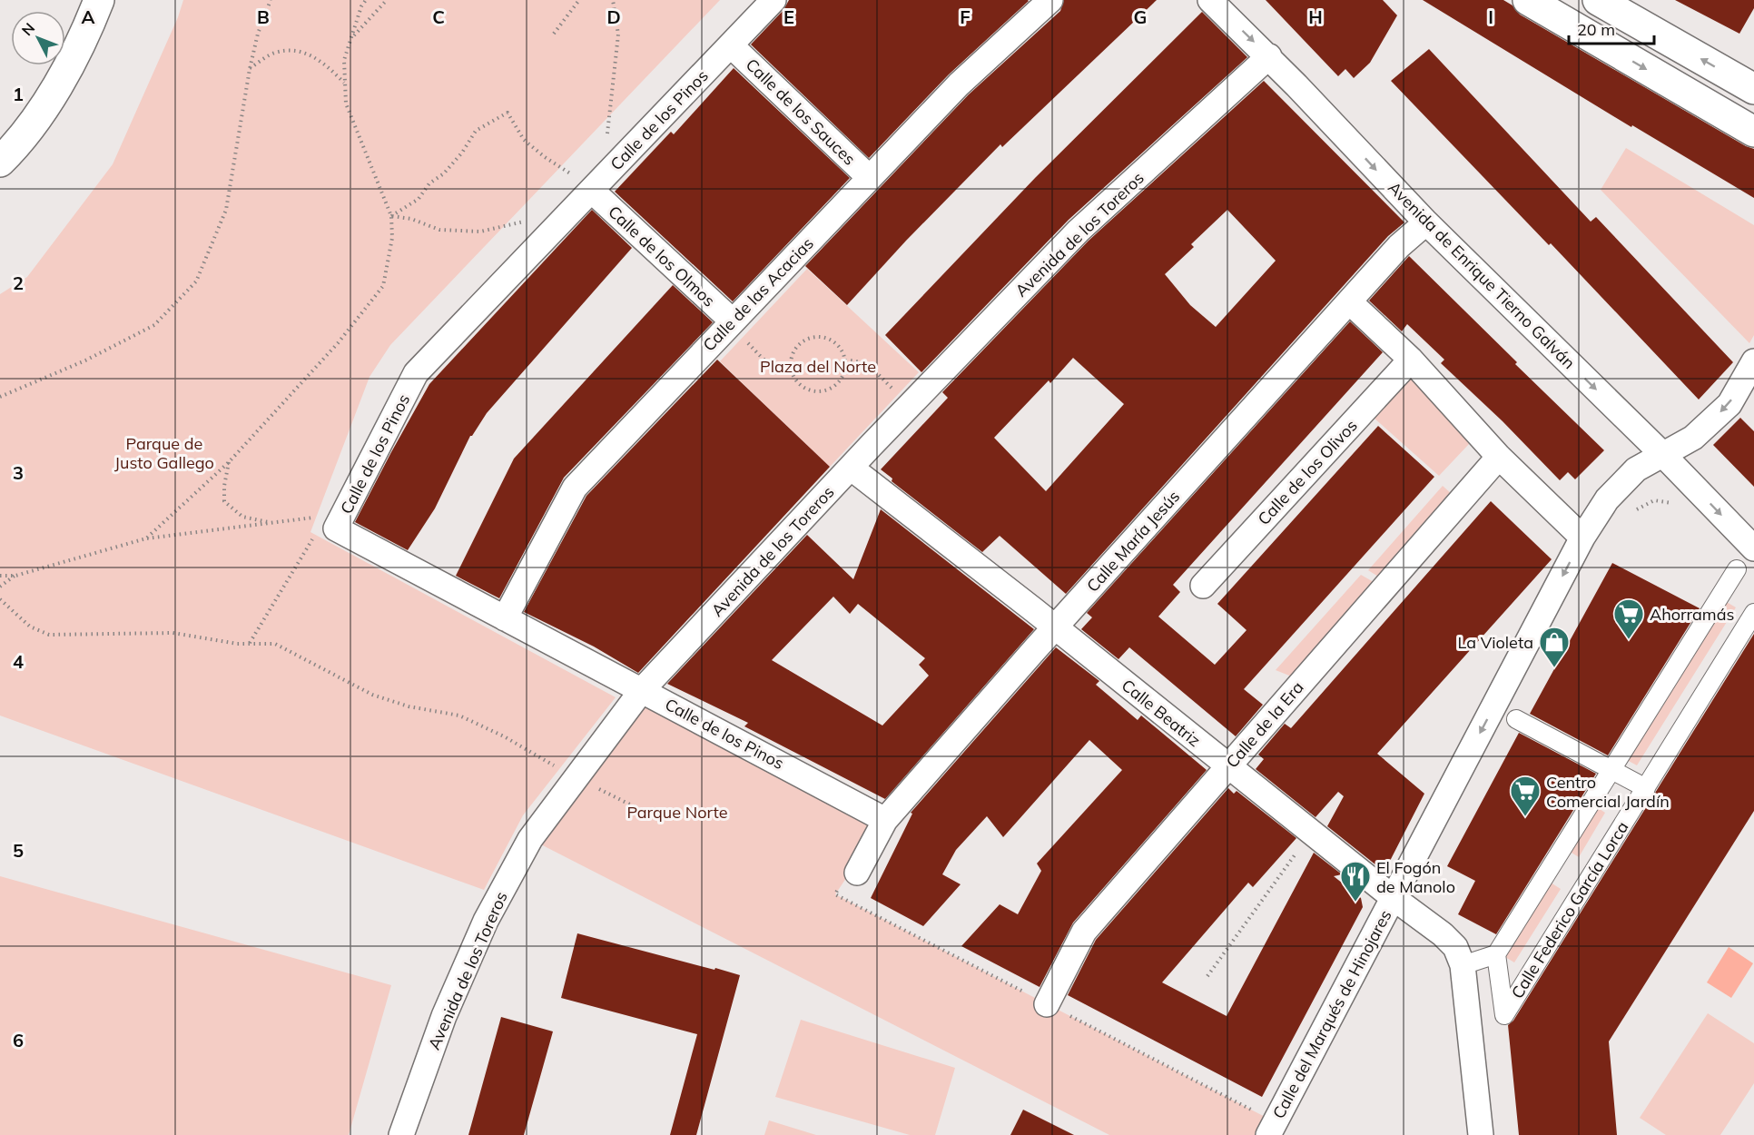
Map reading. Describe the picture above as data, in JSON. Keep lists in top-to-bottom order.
{
  "streets": {
    "street": [
      "Calle de los Sauces",
      "Calle de los Pinos",
      "Avenida de los Toreros",
      "Calle de los Olmos",
      "Avenida de Enrique Tierno Galván",
      "Calle de las Acacias",
      "Calle de los Olivos",
      "Calle María Jesús",
      "Calle Beatriz",
      "Calle de la Era",
      "Calle Federico García Lorca",
      "Calle del Marqués de Hinojares"
    ]
  },
  "crossings": [
    ["Calle de los Sauces", "Calle de los Pinos"],
    ["Calle de los Sauces", "Calle de las Acacias"],
    ["Calle de los Pinos", "Avenida de los Toreros"],
    ["Calle de los Pinos", "Calle de los Olmos"],
    ["Calle de los Pinos", "Calle de las Acacias"],
    ["Calle de los Pinos", "Calle María Jesús"],
    ["Avenida de los Toreros", "Avenida de Enrique Tierno Galván"],
    ["Avenida de los Toreros", "Calle Beatriz"],
    ["Calle de los Olmos", "Calle de las Acacias"],
    ["Avenida de Enrique Tierno Galván", "Calle María Jesús"],
    ["Avenida de Enrique Tierno Galván", "Calle del Marqués de Hinojares"],
    ["Calle María Jesús", "Calle Beatriz"],
    ["Calle Beatriz", "Calle de la Era"],
    ["Calle Beatriz", "Calle del Marqués de Hinojares"]
  ],
  "parks": ["Plaza del Norte", "Parque de Justo Gallego", "Parque Norte"],
  "places": {
    "supermarket": ["Ahorramás", "Centro Comercial Jardín"],
    "shop": ["La Violeta"],
    "restaurant": ["El Fogón de Manolo"]
  },
  "scale_bar": "20 m",
  "north": "top left",
  "grid": {
    "columns": [
      "A",
      "B",
      "C",
      "D",
      "E",
      "F",
      "G",
      "H",
      "I"
    ],
    "rows": [
      "1",
      "2",
      "3",
      "4",
      "5",
      "6"
    ]
  }
}
